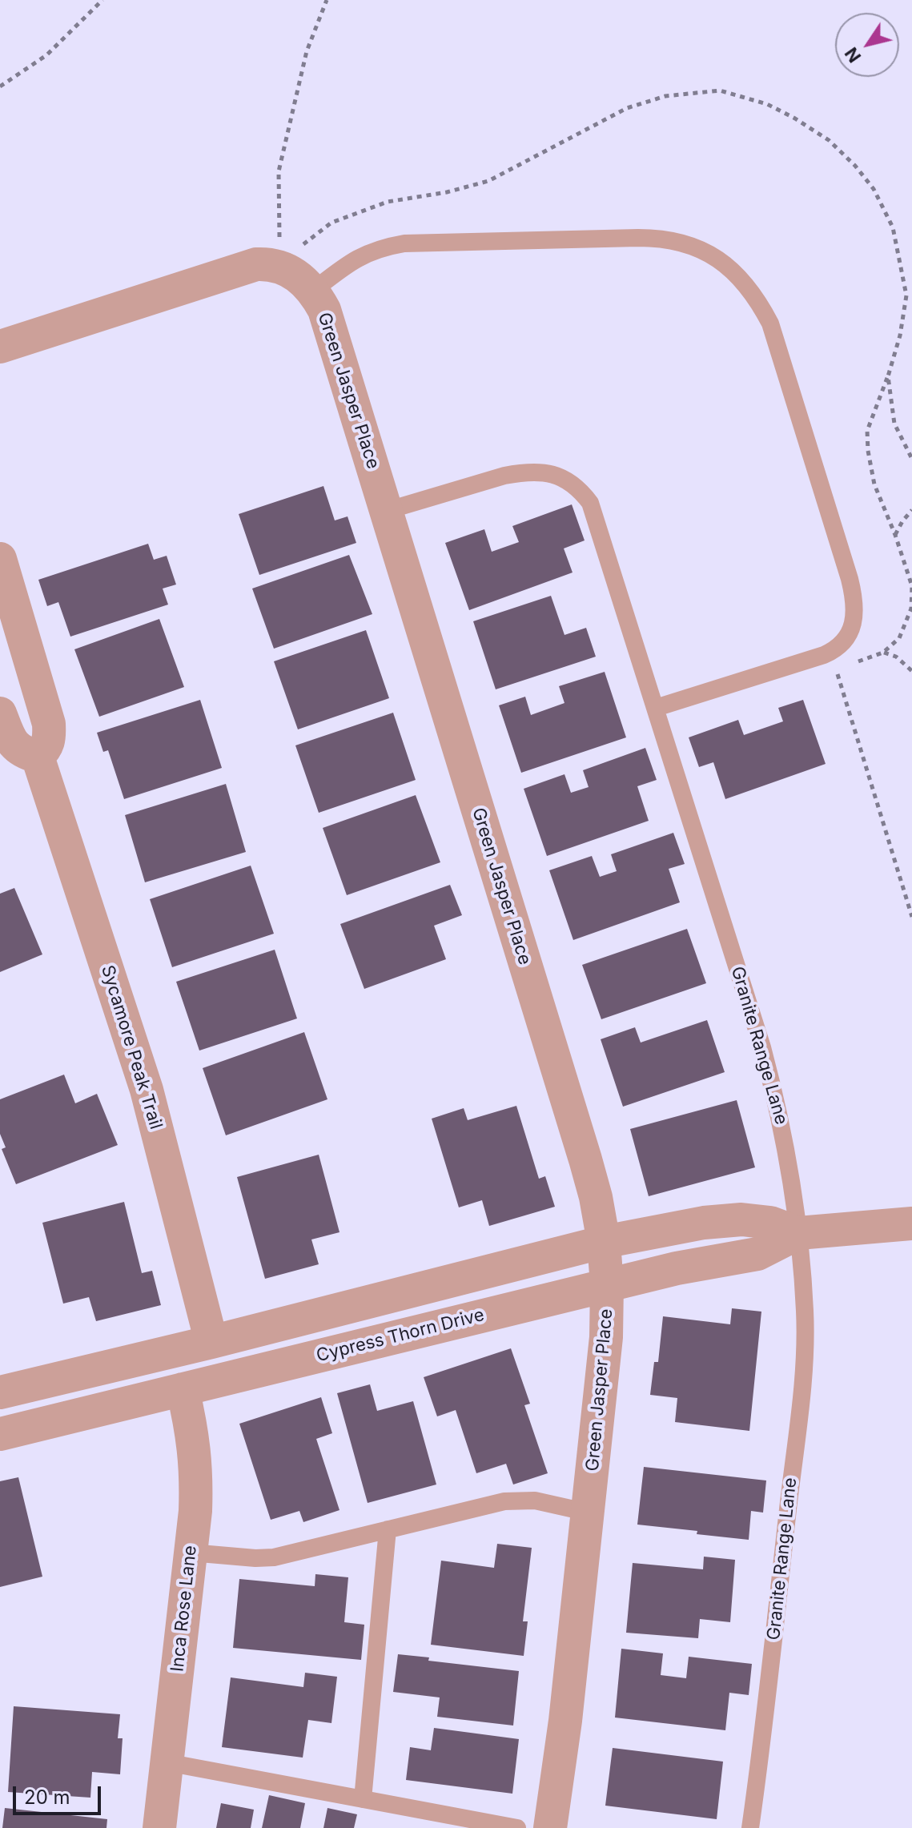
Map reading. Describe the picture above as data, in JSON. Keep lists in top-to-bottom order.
{
  "streets": {
    "street": [
      "Green Jasper Place",
      "Sycamore Peak Trail",
      "Cypress Thorn Drive",
      "Inca Rose Lane"
    ],
    "lane": ["Granite Range Lane"]
  },
  "crossings": [
    ["Green Jasper Place", "Granite Range Lane"],
    ["Green Jasper Place", "Cypress Thorn Drive"],
    ["Granite Range Lane", "Cypress Thorn Drive"],
    ["Sycamore Peak Trail", "Cypress Thorn Drive"],
    ["Cypress Thorn Drive", "Inca Rose Lane"]
  ],
  "scale_bar": "20 m",
  "north": "bottom left"
}
